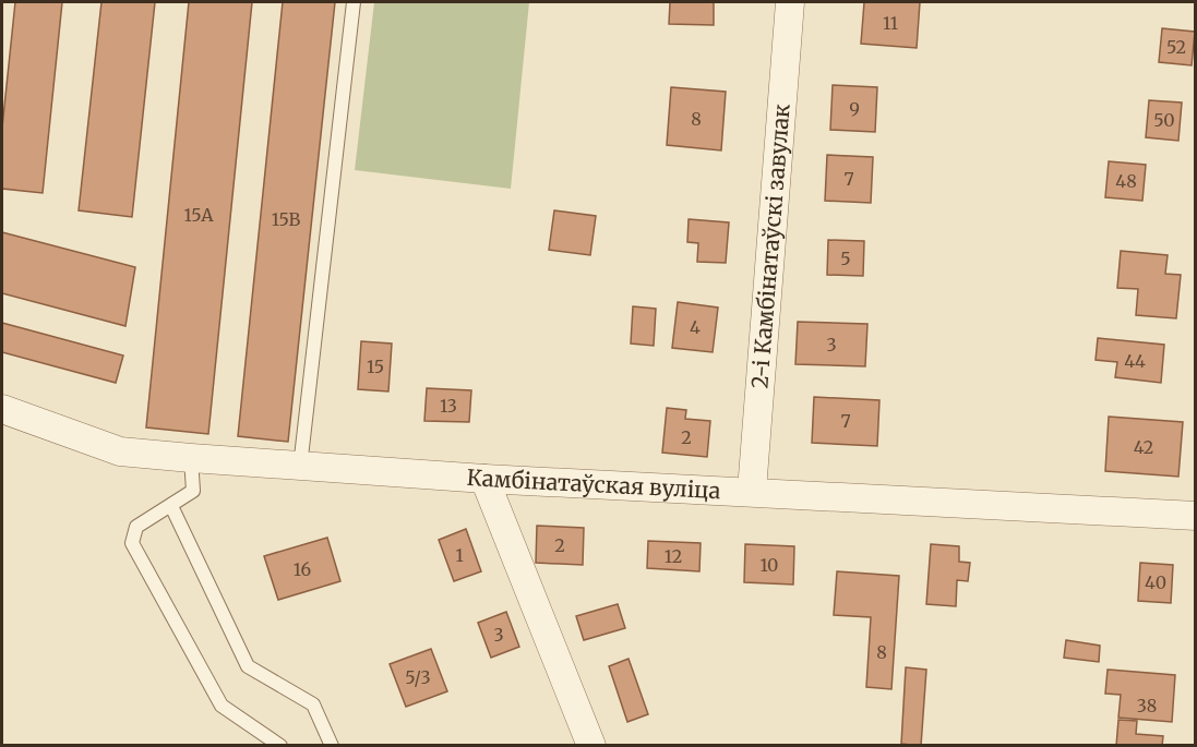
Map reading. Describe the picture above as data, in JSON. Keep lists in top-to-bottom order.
{
  "streets": {
    "street": ["2-і Камбінатаўскі завулак", "Камбінатаўская вуліца"]
  },
  "crossings": [
    ["2-і Камбінатаўскі завулак", "Камбінатаўская вуліца"]
  ],
  "house_numbers": [
    "11",
    "52",
    "9",
    "8",
    "50",
    "7",
    "48",
    "15А",
    "15В",
    "5",
    "4",
    "3",
    "44",
    "15",
    "13",
    "7",
    "2",
    "42",
    "2",
    "1",
    "12",
    "10",
    "16",
    "40",
    "3",
    "8",
    "5/3",
    "38"
  ]
}
